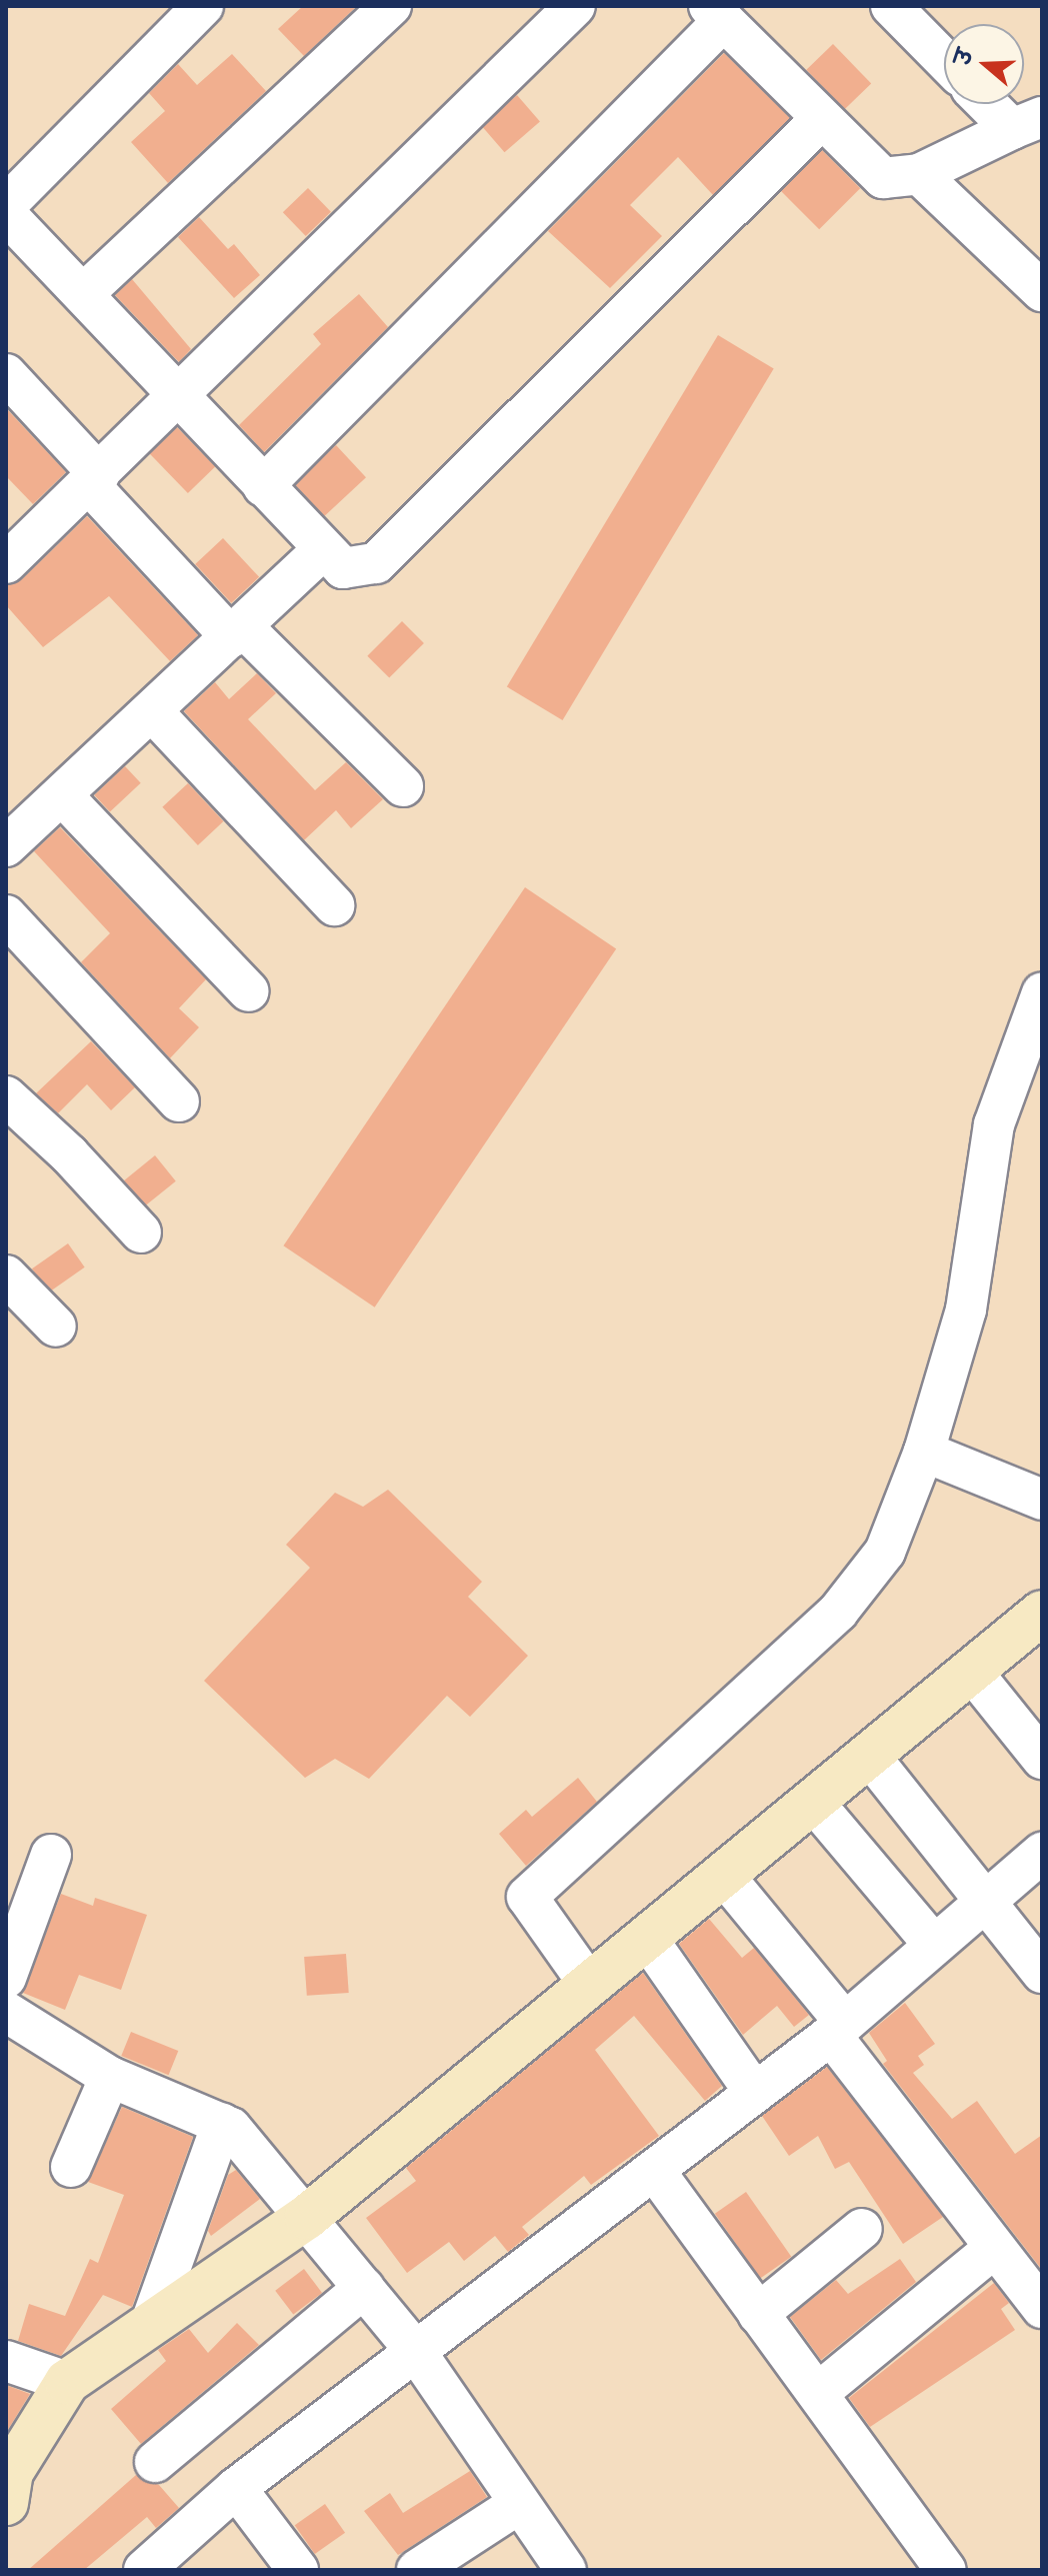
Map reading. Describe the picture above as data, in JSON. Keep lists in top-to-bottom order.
{
  "north": "left"
}
